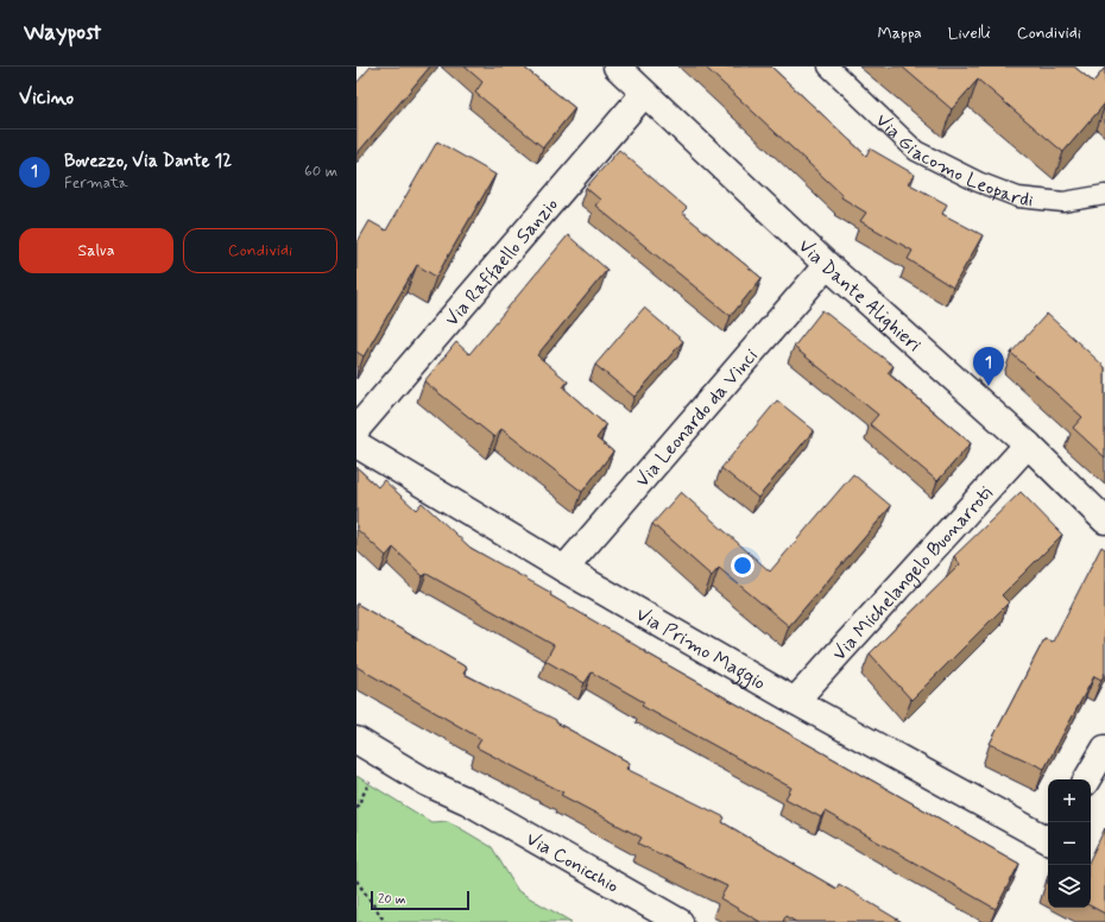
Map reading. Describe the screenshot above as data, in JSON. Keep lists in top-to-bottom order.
{
  "streets": {
    "street": [
      "Via Raffaello Sanzio",
      "Via Dante Alighieri",
      "Via Leonardo da Vinci",
      "Via Michelangelo Buonarroti",
      "Via Primo Maggio",
      "Via Conicchio"
    ],
    "lane": ["Via Giacomo Leopardi"]
  },
  "crossings": [
    ["Via Raffaello Sanzio", "Via Dante Alighieri"],
    ["Via Dante Alighieri", "Via Leonardo da Vinci"],
    ["Via Dante Alighieri", "Via Michelangelo Buonarroti"],
    ["Via Leonardo da Vinci", "Via Primo Maggio"],
    ["Via Michelangelo Buonarroti", "Via Primo Maggio"]
  ],
  "scale_bar": "20 m",
  "page": {
    "header": "Waypost",
    "nav": ["Mappa", "Livelli", "Condividi"],
    "heading": "Vicino",
    "list": [
      {
        "mark": "1",
        "name": "Bovezzo, Via Dante 12",
        "note": "Fermata",
        "value": "60 m"
      }
    ],
    "buttons": ["Salva", "Condividi"],
    "pins": "1",
    "map_buttons": ["+", "−"],
    "scale": "20 m"
  }
}
